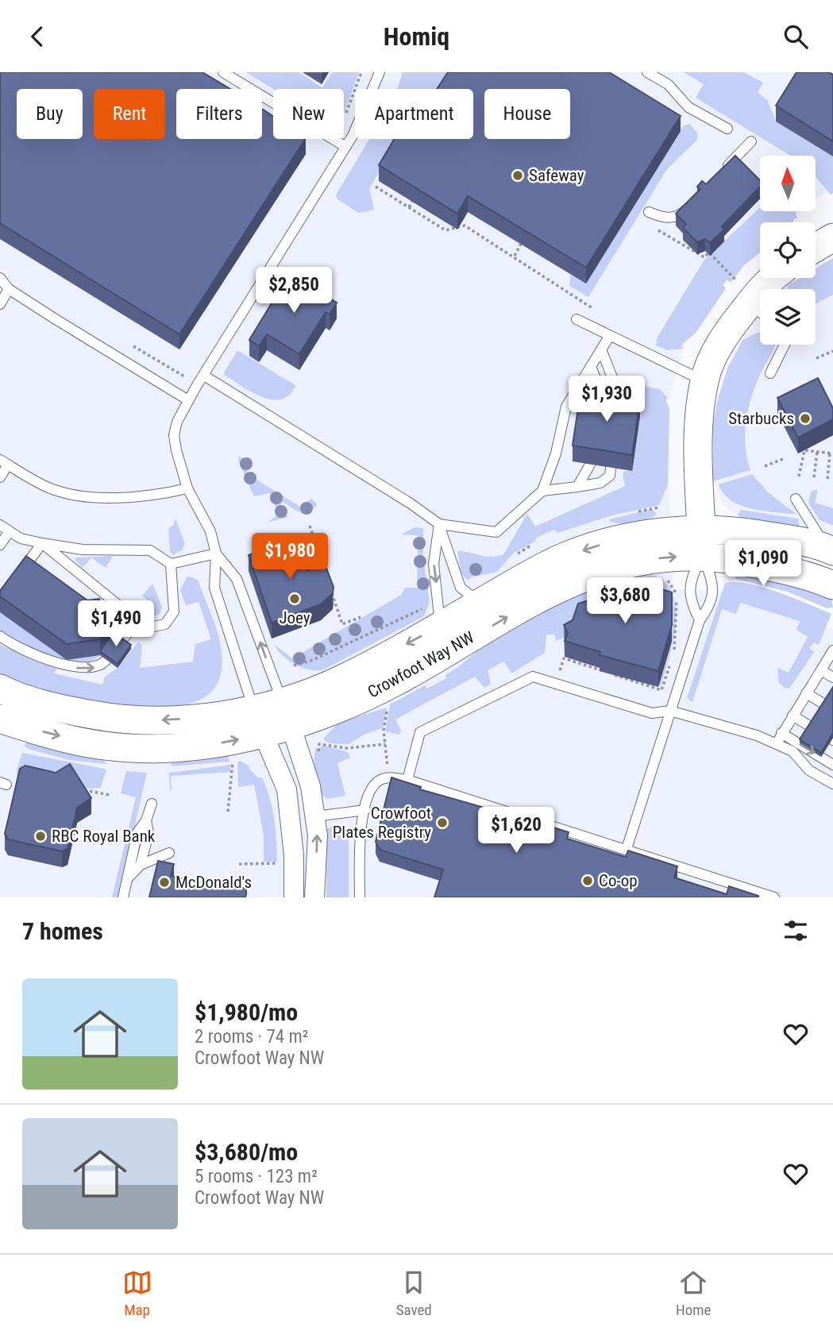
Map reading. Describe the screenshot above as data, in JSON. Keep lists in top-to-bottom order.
{
  "streets": {
    "street": ["Crowfoot Way NW"]
  },
  "places": [
    "Safeway",
    "Starbucks",
    "Joey",
    "Crowfoot Plates Registry",
    "RBC Royal Bank",
    "Co-op",
    "McDonald's"
  ],
  "north": "top",
  "page": {
    "header": "Homiq",
    "chip": [
      "Buy",
      "Rent",
      "Filters",
      "New",
      "Apartment",
      "House"
    ],
    "price": [
      "$2,850",
      "$1,930",
      "$1,980",
      "$1,090",
      "$3,680",
      "$1,490",
      "$1,620"
    ],
    "heading": "7 homes",
    "list": [
      {
        "name": "$1,980/mo",
        "note": "2 rooms · 74 m² · Crowfoot Way NW"
      },
      {
        "name": "$3,680/mo",
        "note": "5 rooms · 123 m² · Crowfoot Way NW"
      }
    ],
    "tabs": ["Map", "Saved", "Home"]
  }
}
